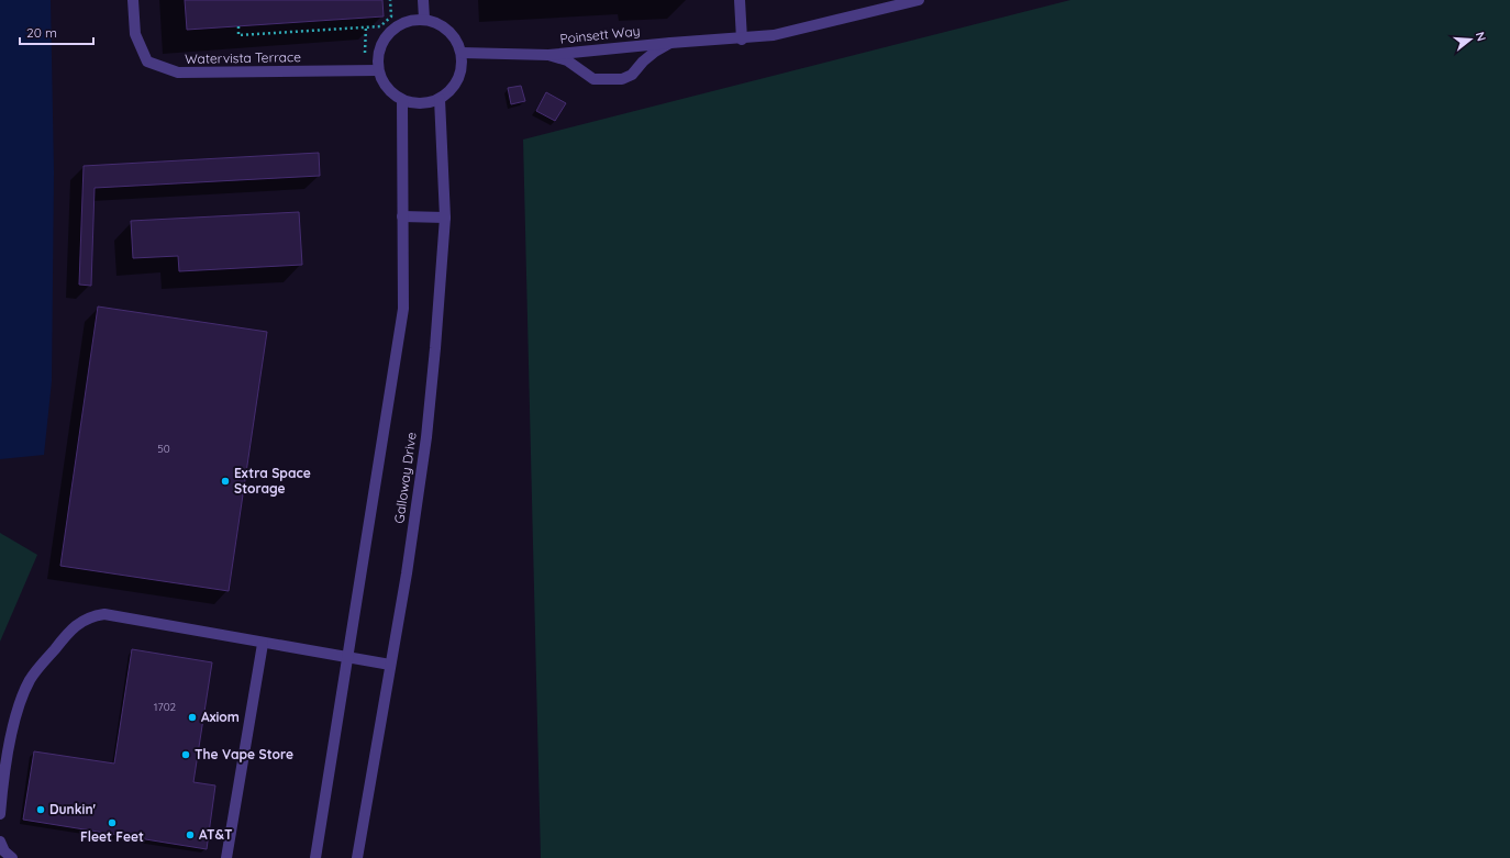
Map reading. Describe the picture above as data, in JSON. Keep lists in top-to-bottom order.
{
  "streets": {
    "street": ["Poinsett Way", "Watervista Terrace", "Galloway Drive"]
  },
  "crossings": [
    ["Poinsett Way", "Watervista Terrace"],
    ["Poinsett Way", "Galloway Drive"],
    ["Watervista Terrace", "Galloway Drive"]
  ],
  "places": [
    "Extra Space Storage",
    "Axiom",
    "The Vape Store",
    "Dunkin'",
    "Fleet Feet",
    "AT&T"
  ],
  "house_numbers": ["50", "1702"],
  "scale_bar": "20 m",
  "north": "right"
}
